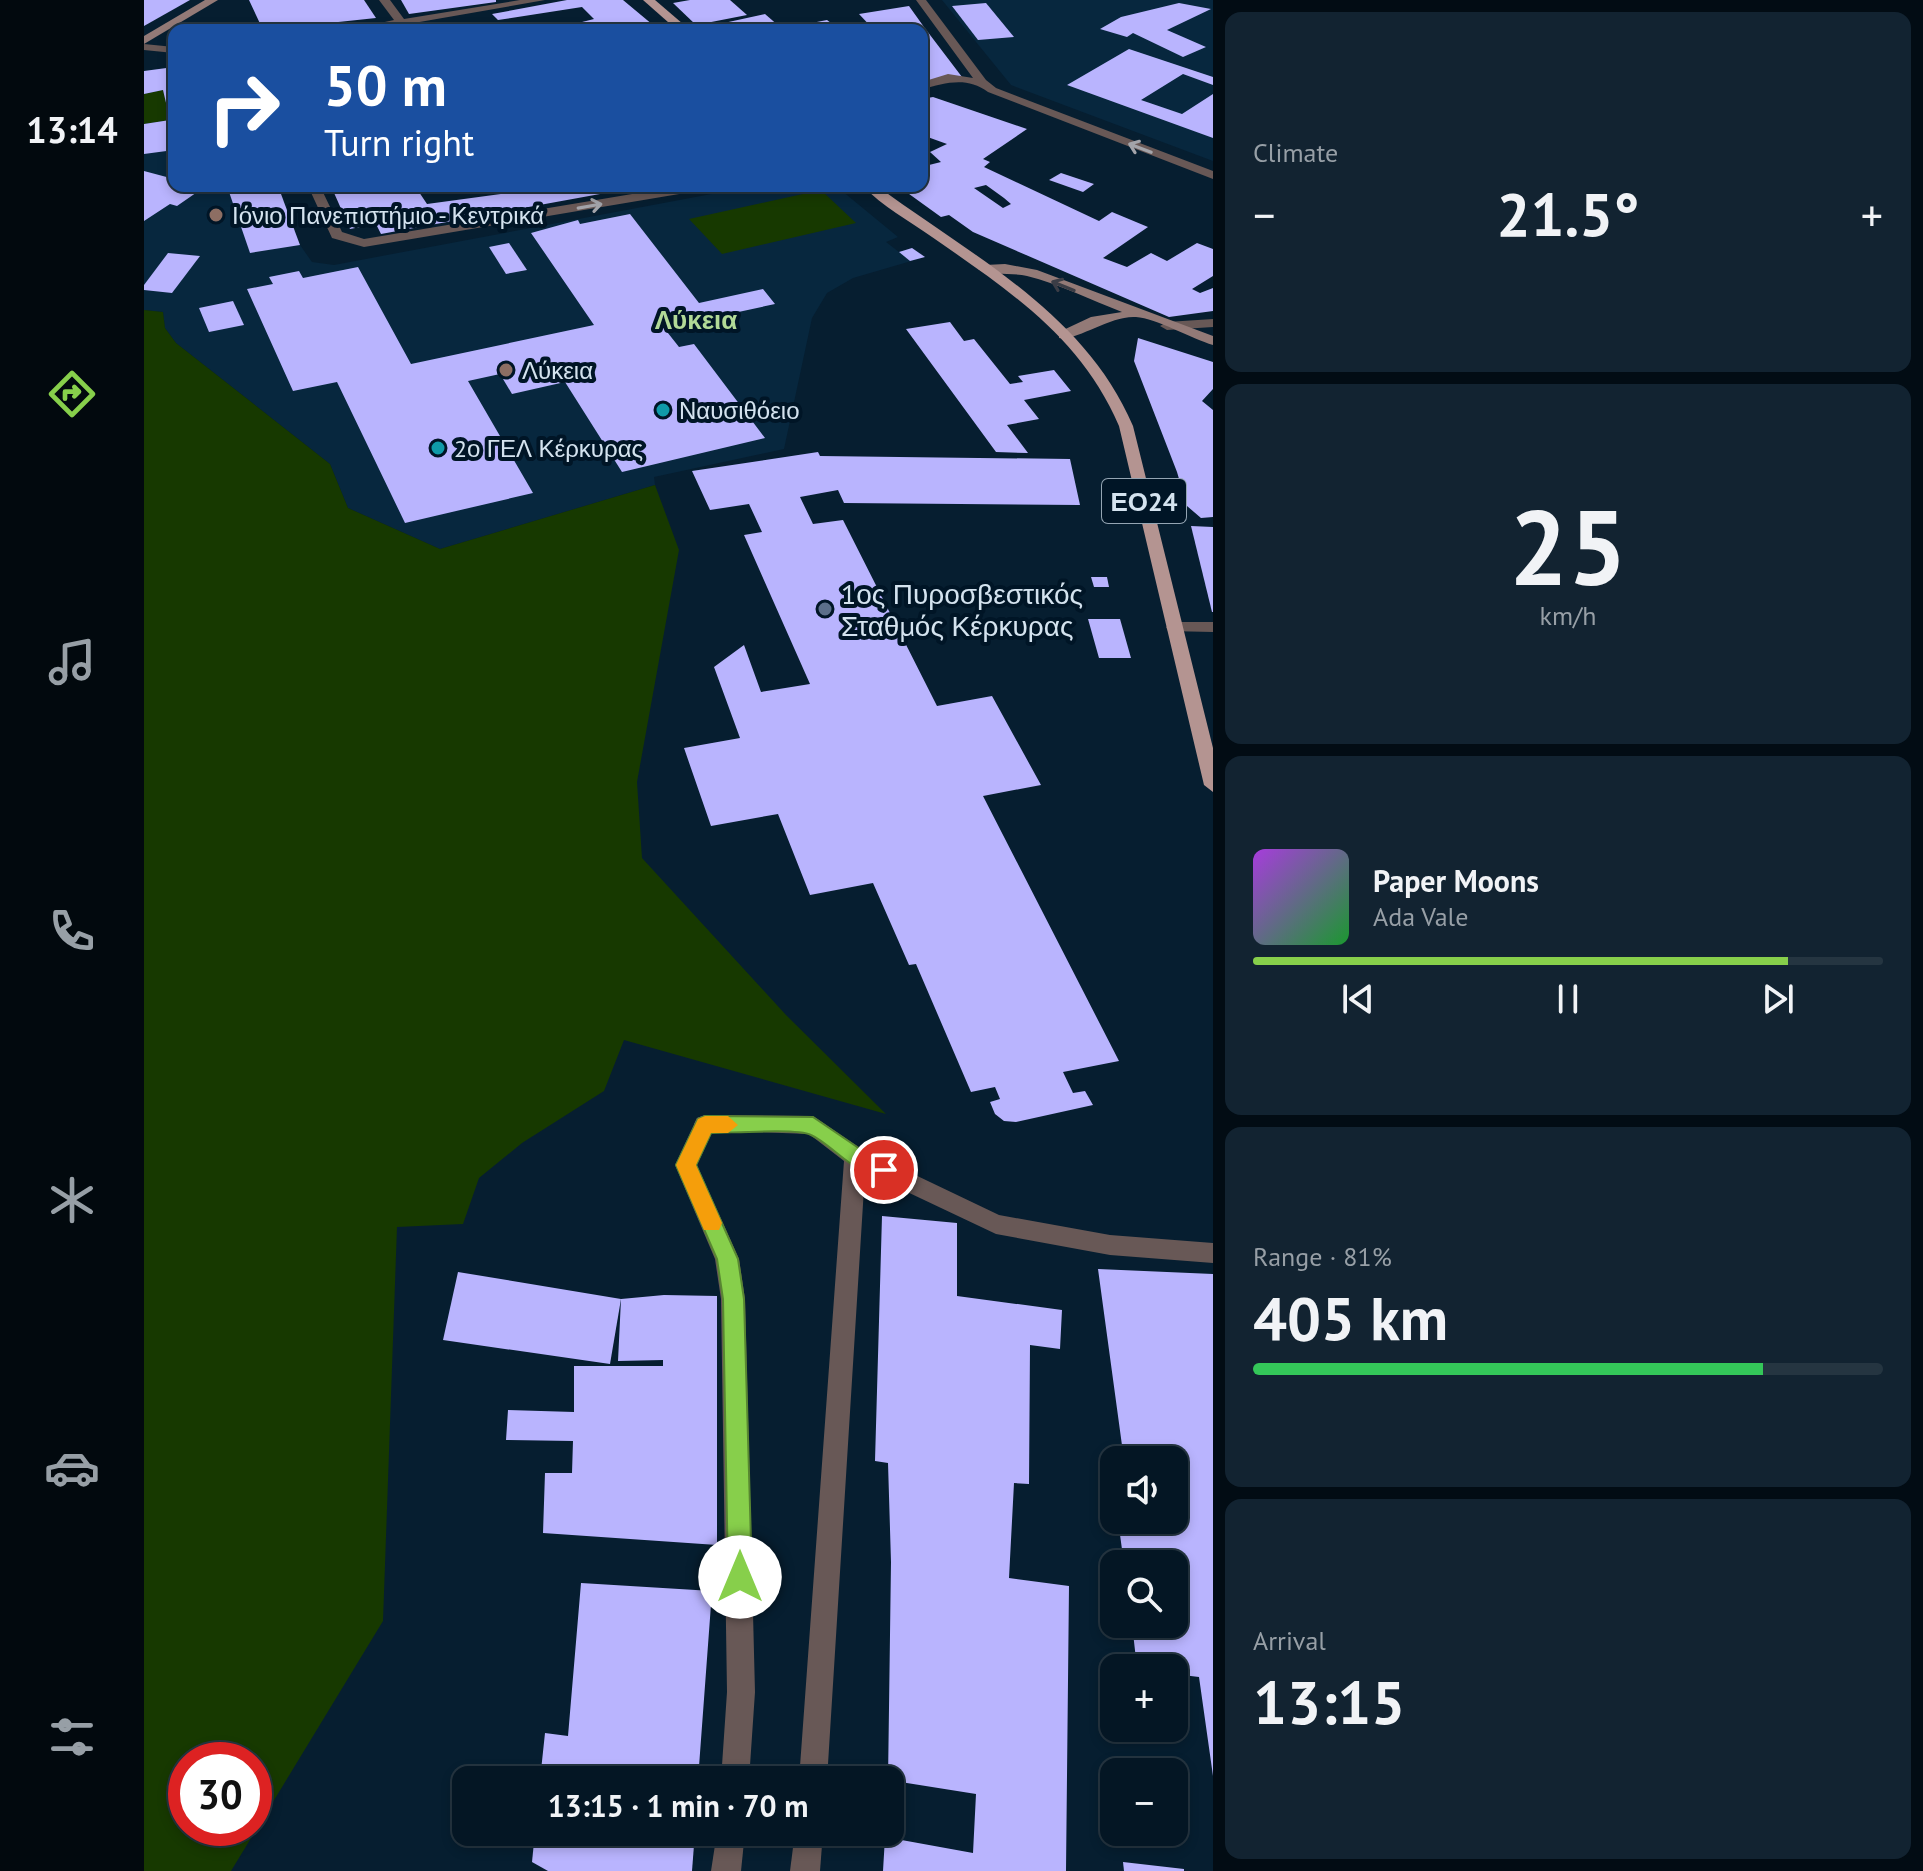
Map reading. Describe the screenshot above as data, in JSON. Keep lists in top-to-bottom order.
{
  "streets": {
    "main road": ["ΕΟ24"]
  },
  "districts": ["Λύκεια"],
  "places": [
    "Ιόνιο Πανεπιστήμιο - Κεντρικά",
    "Λύκεια",
    "Ναυσιθόειο",
    "2ο ΓΕΛ Κέρκυρας",
    "1ος Πυροσβεστικός Σταθμός Κέρκυρας"
  ],
  "page": {
    "tabs": "13:14",
    "tile": [
      "Climate",
      ["25", "km/h"],
      ["Range · 81%", "405 km"],
      ["Arrival", "13:15"]
    ],
    "turn": ["50 m", "Turn right"],
    "heat": ["−", "21.5°", "+"],
    "song": ["Paper Moons", "Ada Vale"],
    "map_buttons": ["+", "−"],
    "limit": "30",
    "trip": "13:15 · 1 min · 70 m"
  }
}
